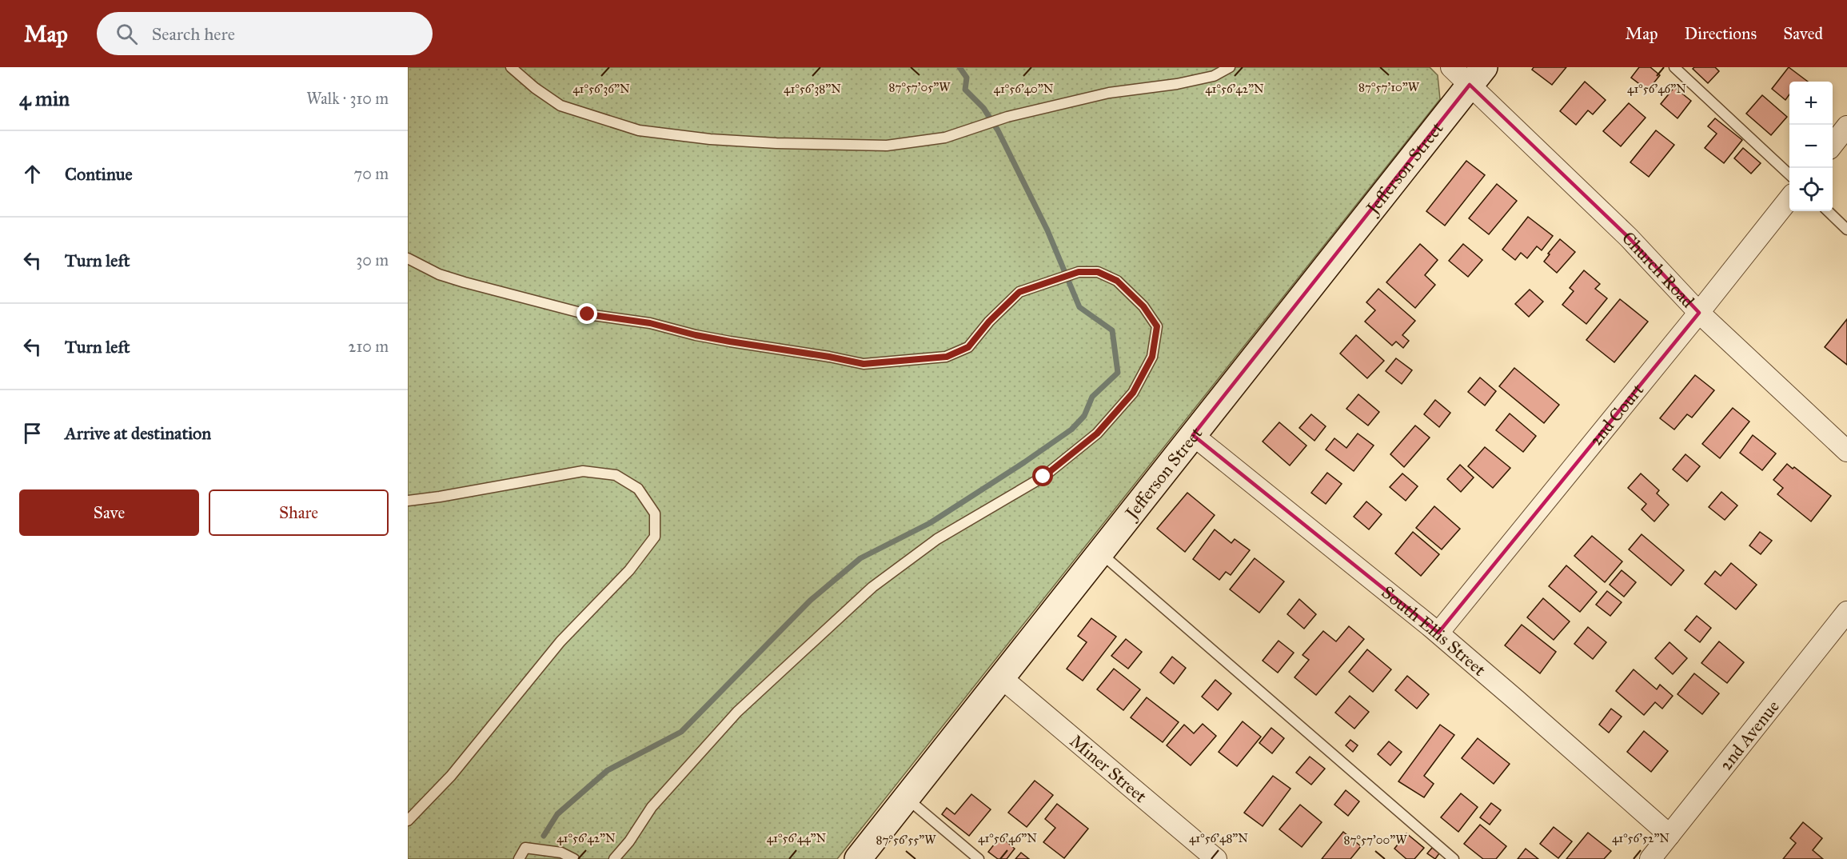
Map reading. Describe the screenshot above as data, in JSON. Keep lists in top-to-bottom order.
{
  "streets": {
    "street": [
      "Jefferson Street",
      "Church Road",
      "2nd Court",
      "South Ellis Street",
      "2nd Avenue",
      "Miner Street"
    ]
  },
  "crossings": [
    ["Jefferson Street", "Church Road"],
    ["Jefferson Street", "South Ellis Street"],
    ["Jefferson Street", "Miner Street"],
    ["Church Road", "2nd Court"],
    ["2nd Court", "South Ellis Street"],
    ["South Ellis Street", "2nd Avenue"]
  ],
  "page": {
    "header": "Map",
    "search": "Search here",
    "nav": ["Map", "Directions", "Saved"],
    "heading": ["4 min", "Walk · 310 m"],
    "map_buttons": ["+", "−"],
    "list": [
      ["Continue", "70 m"],
      ["Turn left", "30 m"],
      ["Turn left", "210 m"],
      "Arrive at destination"
    ],
    "buttons": ["Save", "Share"]
  },
  "coordinates": [
    "87°57'05\"W",
    "87°57'10\"W",
    "41°56'36\"N",
    "41°56'38\"N",
    "41°56'40\"N",
    "41°56'42\"N",
    "41°56'46\"N",
    "41°56'44\"N",
    "41°56'48\"N",
    "41°56'52\"N",
    "87°56'55\"W",
    "87°57'00\"W"
  ]
}
